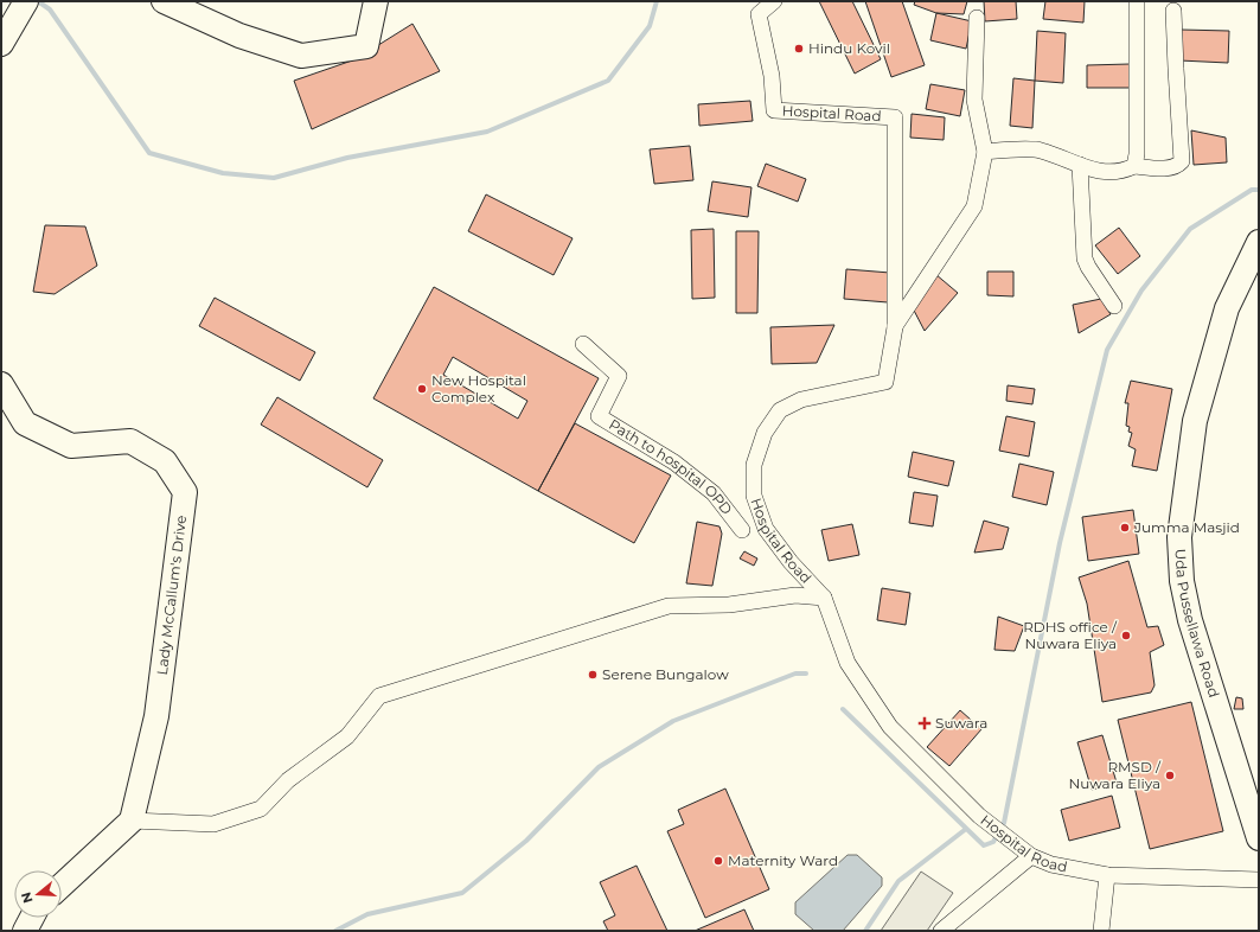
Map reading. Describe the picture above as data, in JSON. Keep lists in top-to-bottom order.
{
  "streets": {
    "main road": ["Lady McCallum's Drive", "Uda Pussellawa Road"],
    "street": ["Hospital Road", "Path to hospital OPD"]
  },
  "places": {
    "other": [
      "Hindu Kovil",
      "New Hospital Complex",
      "Jumma Masjid",
      "RDHS office / Nuwara Eliya",
      "Serene Bungalow",
      "RMSD / Nuwara Eliya",
      "Maternity Ward"
    ],
    "health": ["Suwara"]
  },
  "north": "left"
}
